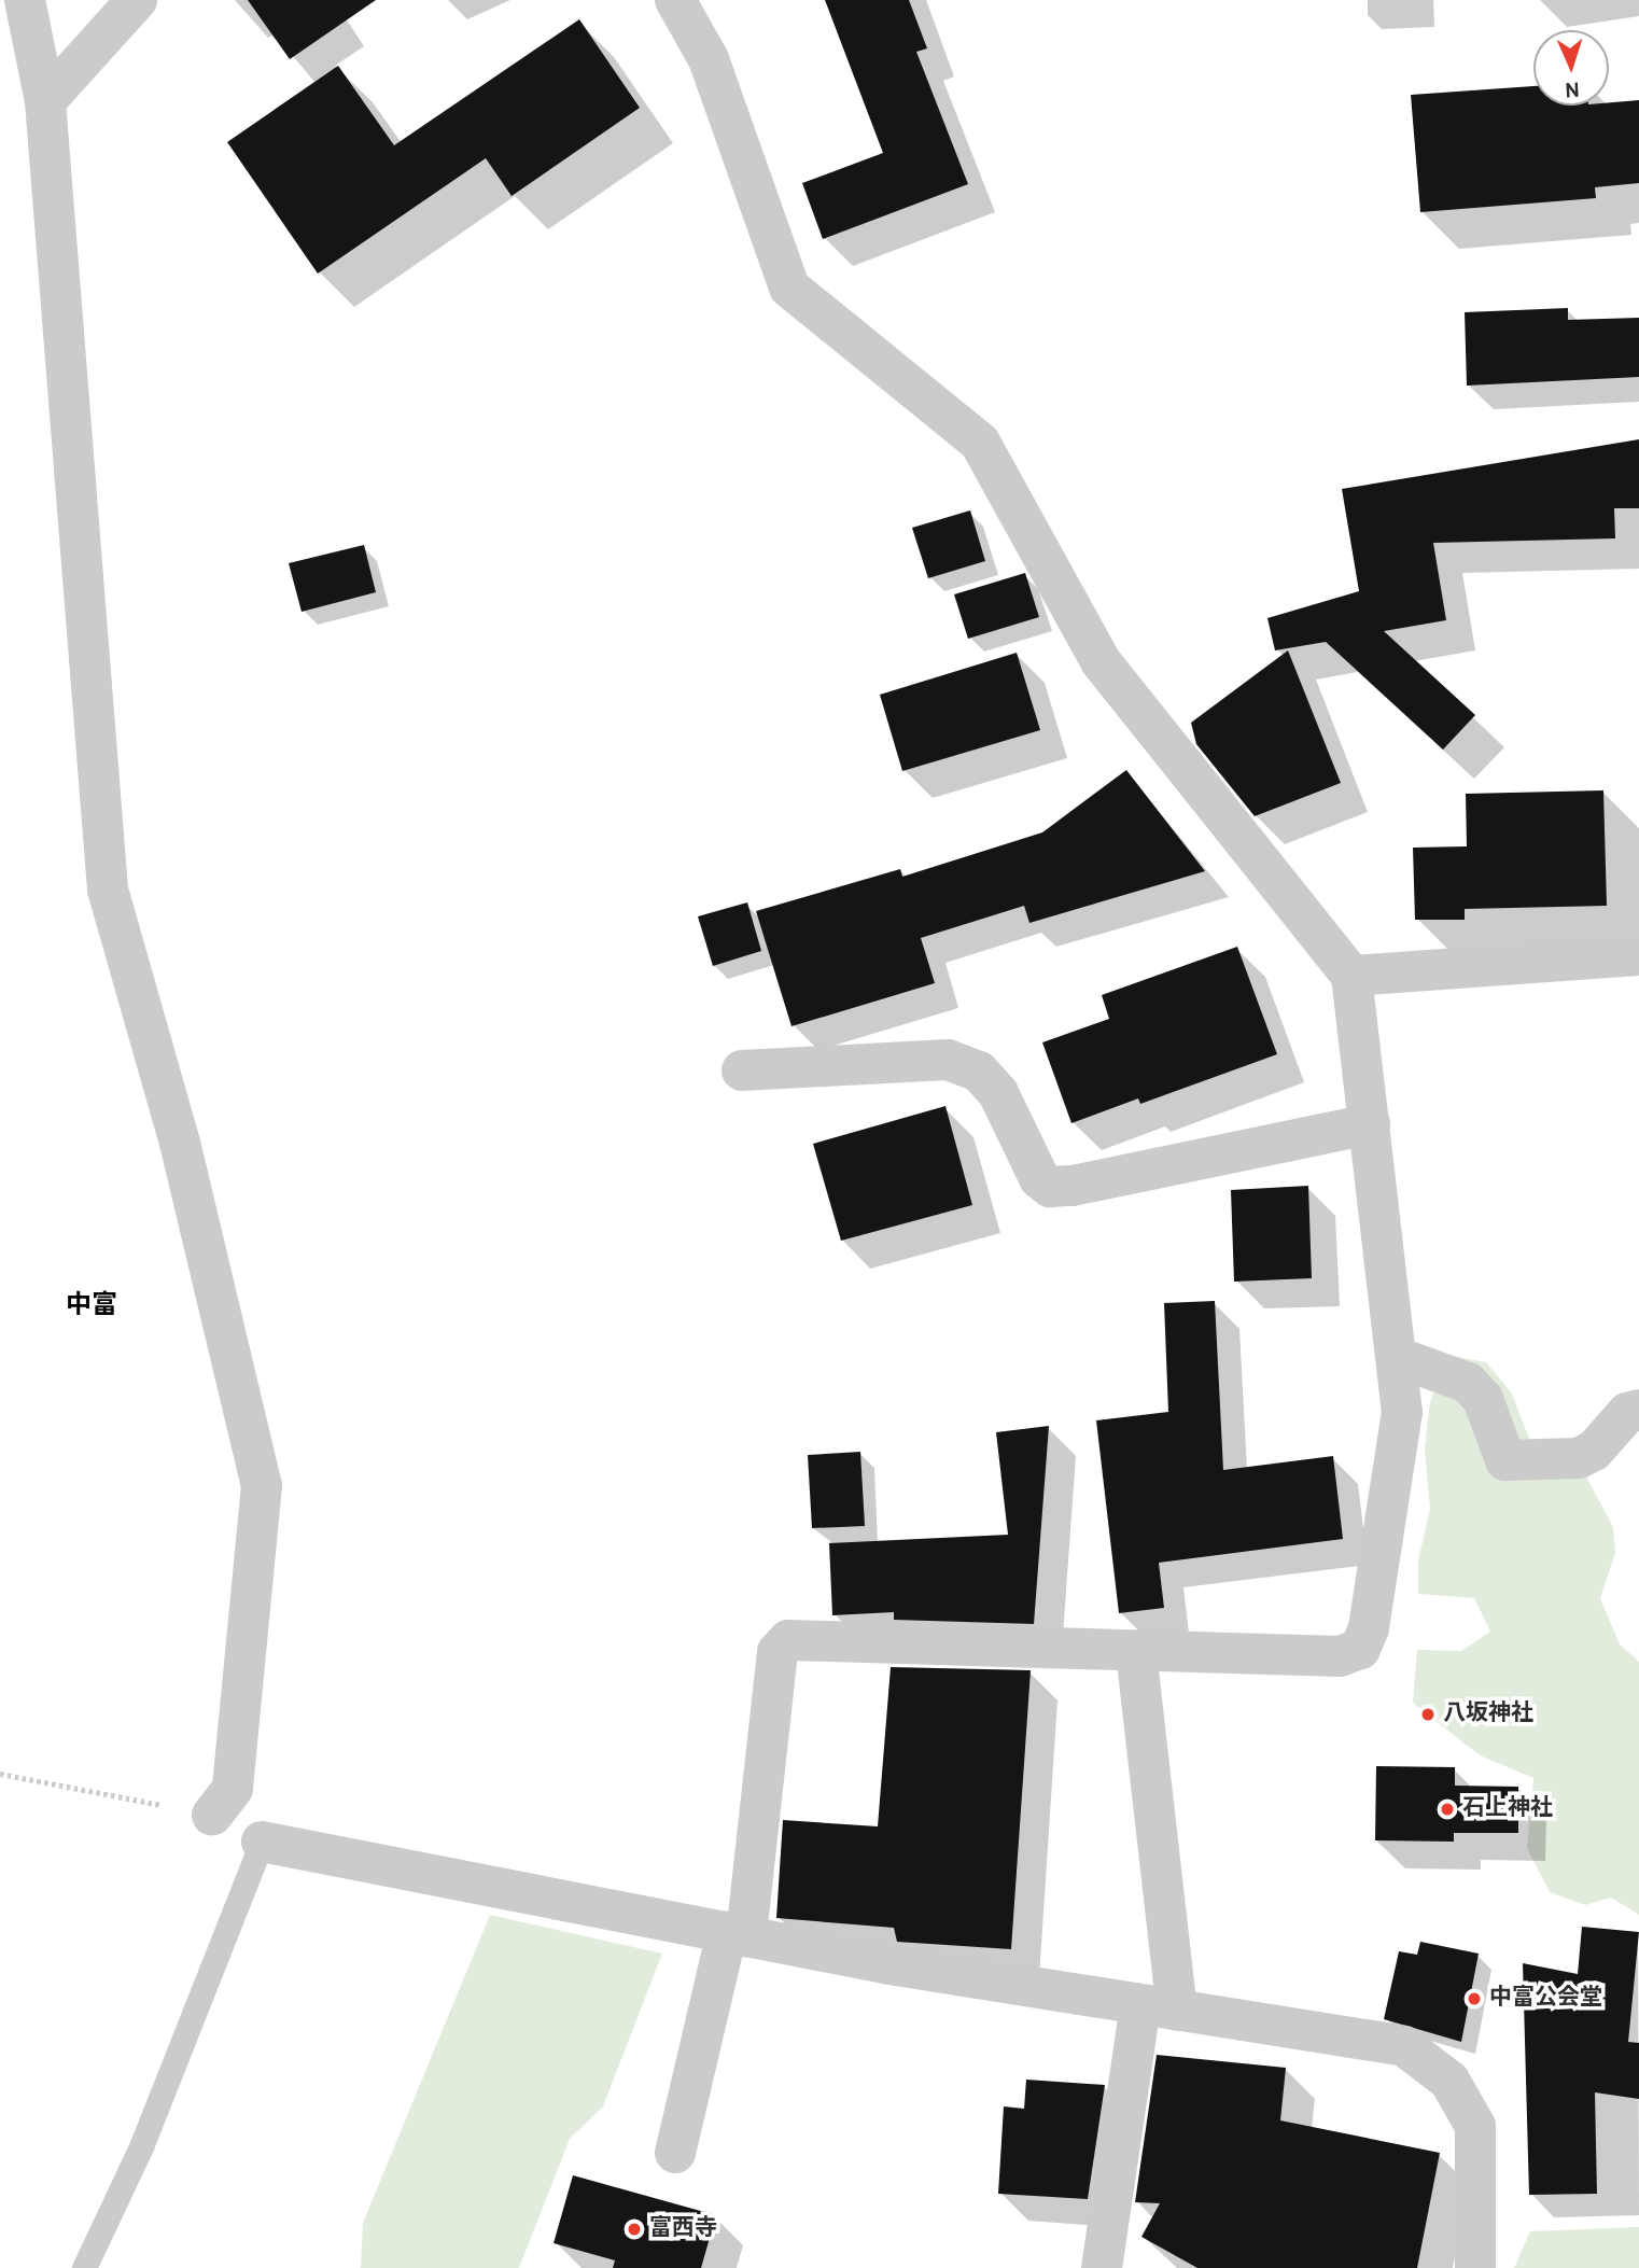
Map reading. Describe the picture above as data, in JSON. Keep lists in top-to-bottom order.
{
  "districts": ["中富"],
  "places": [
    "八坂神社",
    "石上神社",
    "中富公会堂",
    "富西寺"
  ],
  "north": "bottom"
}
